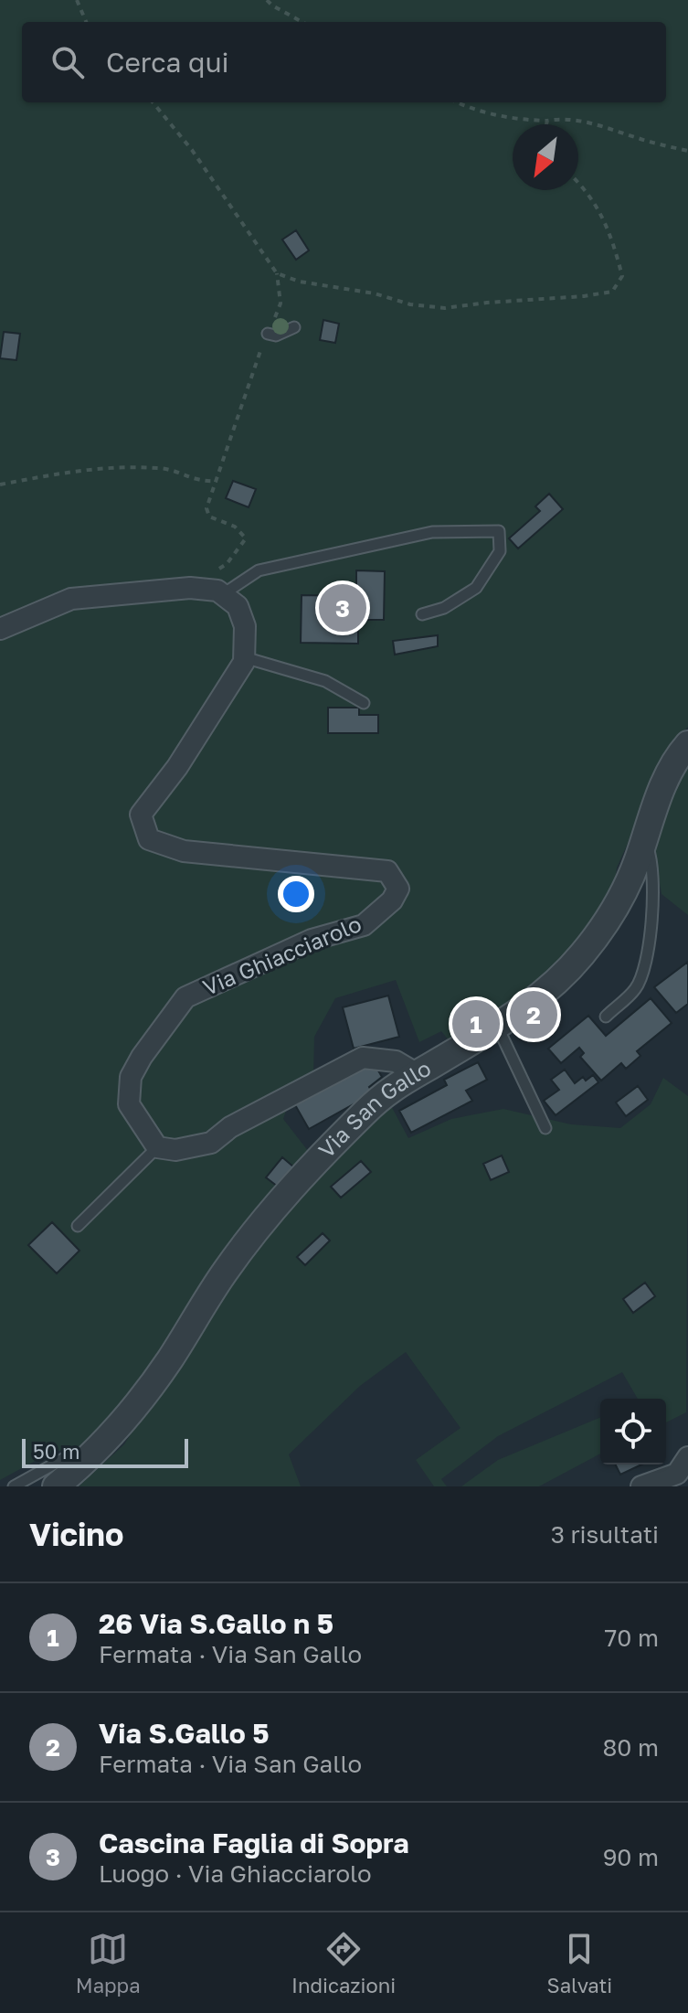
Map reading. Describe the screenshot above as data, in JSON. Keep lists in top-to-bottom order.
{
  "streets": {
    "street": ["Via Ghiacciarolo", "Via San Gallo"]
  },
  "scale_bar": "50 m",
  "north": "bottom left",
  "page": {
    "search": "Cerca qui",
    "pins": ["3", "2", "1"],
    "scale": "50 m",
    "heading": ["Vicino", "3 risultati"],
    "list": [
      {
        "mark": "1",
        "name": "26 Via S.Gallo n 5",
        "note": "Fermata · Via San Gallo",
        "value": "70 m"
      },
      {
        "mark": "2",
        "name": "Via S.Gallo 5",
        "note": "Fermata · Via San Gallo",
        "value": "80 m"
      },
      {
        "mark": "3",
        "name": "Cascina Faglia di Sopra",
        "note": "Luogo · Via Ghiacciarolo",
        "value": "90 m"
      }
    ],
    "nav": ["Mappa", "Indicazioni", "Salvati"]
  }
}
